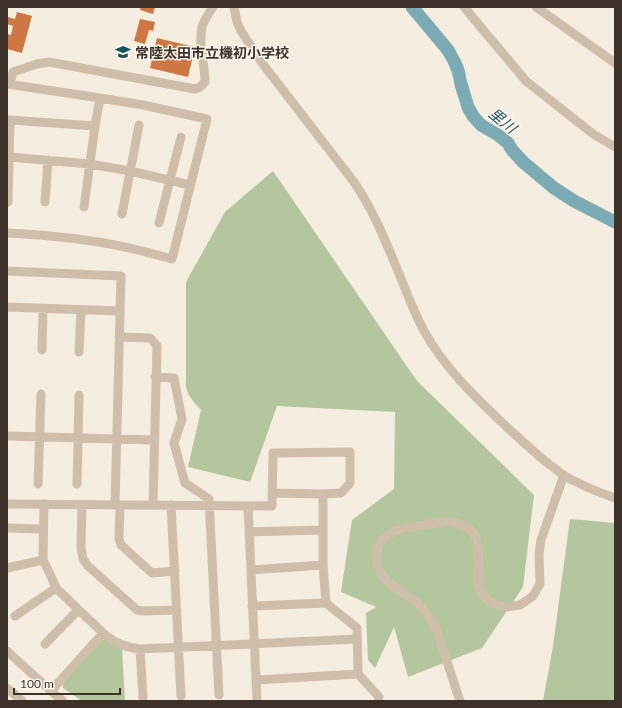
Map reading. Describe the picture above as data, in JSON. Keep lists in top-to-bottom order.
{
  "water": ["里川"],
  "places": {
    "school or university": ["常陸太田市立機初小学校"]
  },
  "scale_bar": "100 m"
}
